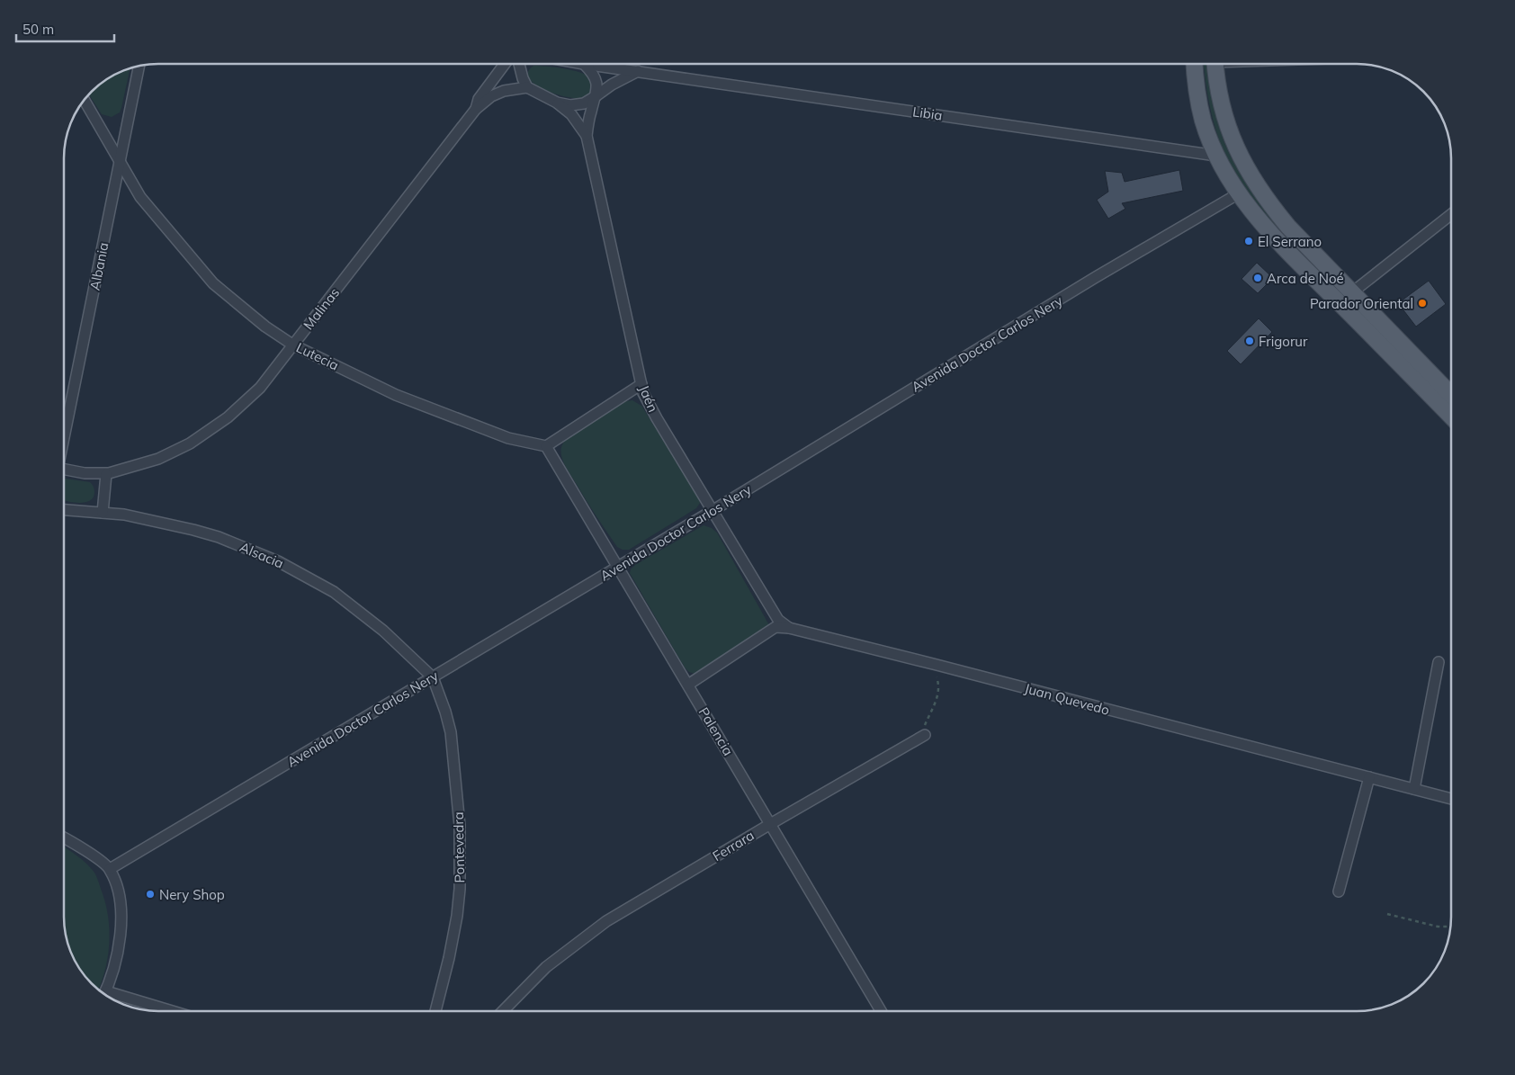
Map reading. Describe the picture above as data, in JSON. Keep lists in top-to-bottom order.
{
  "streets": {
    "street": [
      "Libia",
      "Albania",
      "Malinas",
      "Avenida Doctor Carlos Nery",
      "Lutecia",
      "Jaén",
      "Alsacia",
      "Juan Quevedo",
      "Palencia",
      "Ferrara",
      "Pontevedra"
    ]
  },
  "crossings": [
    ["Albania", "Lutecia"],
    ["Malinas", "Lutecia"],
    ["Avenida Doctor Carlos Nery", "Jaén"],
    ["Avenida Doctor Carlos Nery", "Alsacia"],
    ["Avenida Doctor Carlos Nery", "Palencia"],
    ["Avenida Doctor Carlos Nery", "Pontevedra"],
    ["Lutecia", "Palencia"],
    ["Jaén", "Juan Quevedo"],
    ["Alsacia", "Pontevedra"],
    ["Juan Quevedo", "Palencia"],
    ["Palencia", "Ferrara"]
  ],
  "places": [
    "El Serrano",
    "Arca de Noé",
    "Parador Oriental",
    "Frigorur",
    "Nery Shop"
  ],
  "scale_bar": "50 m"
}
